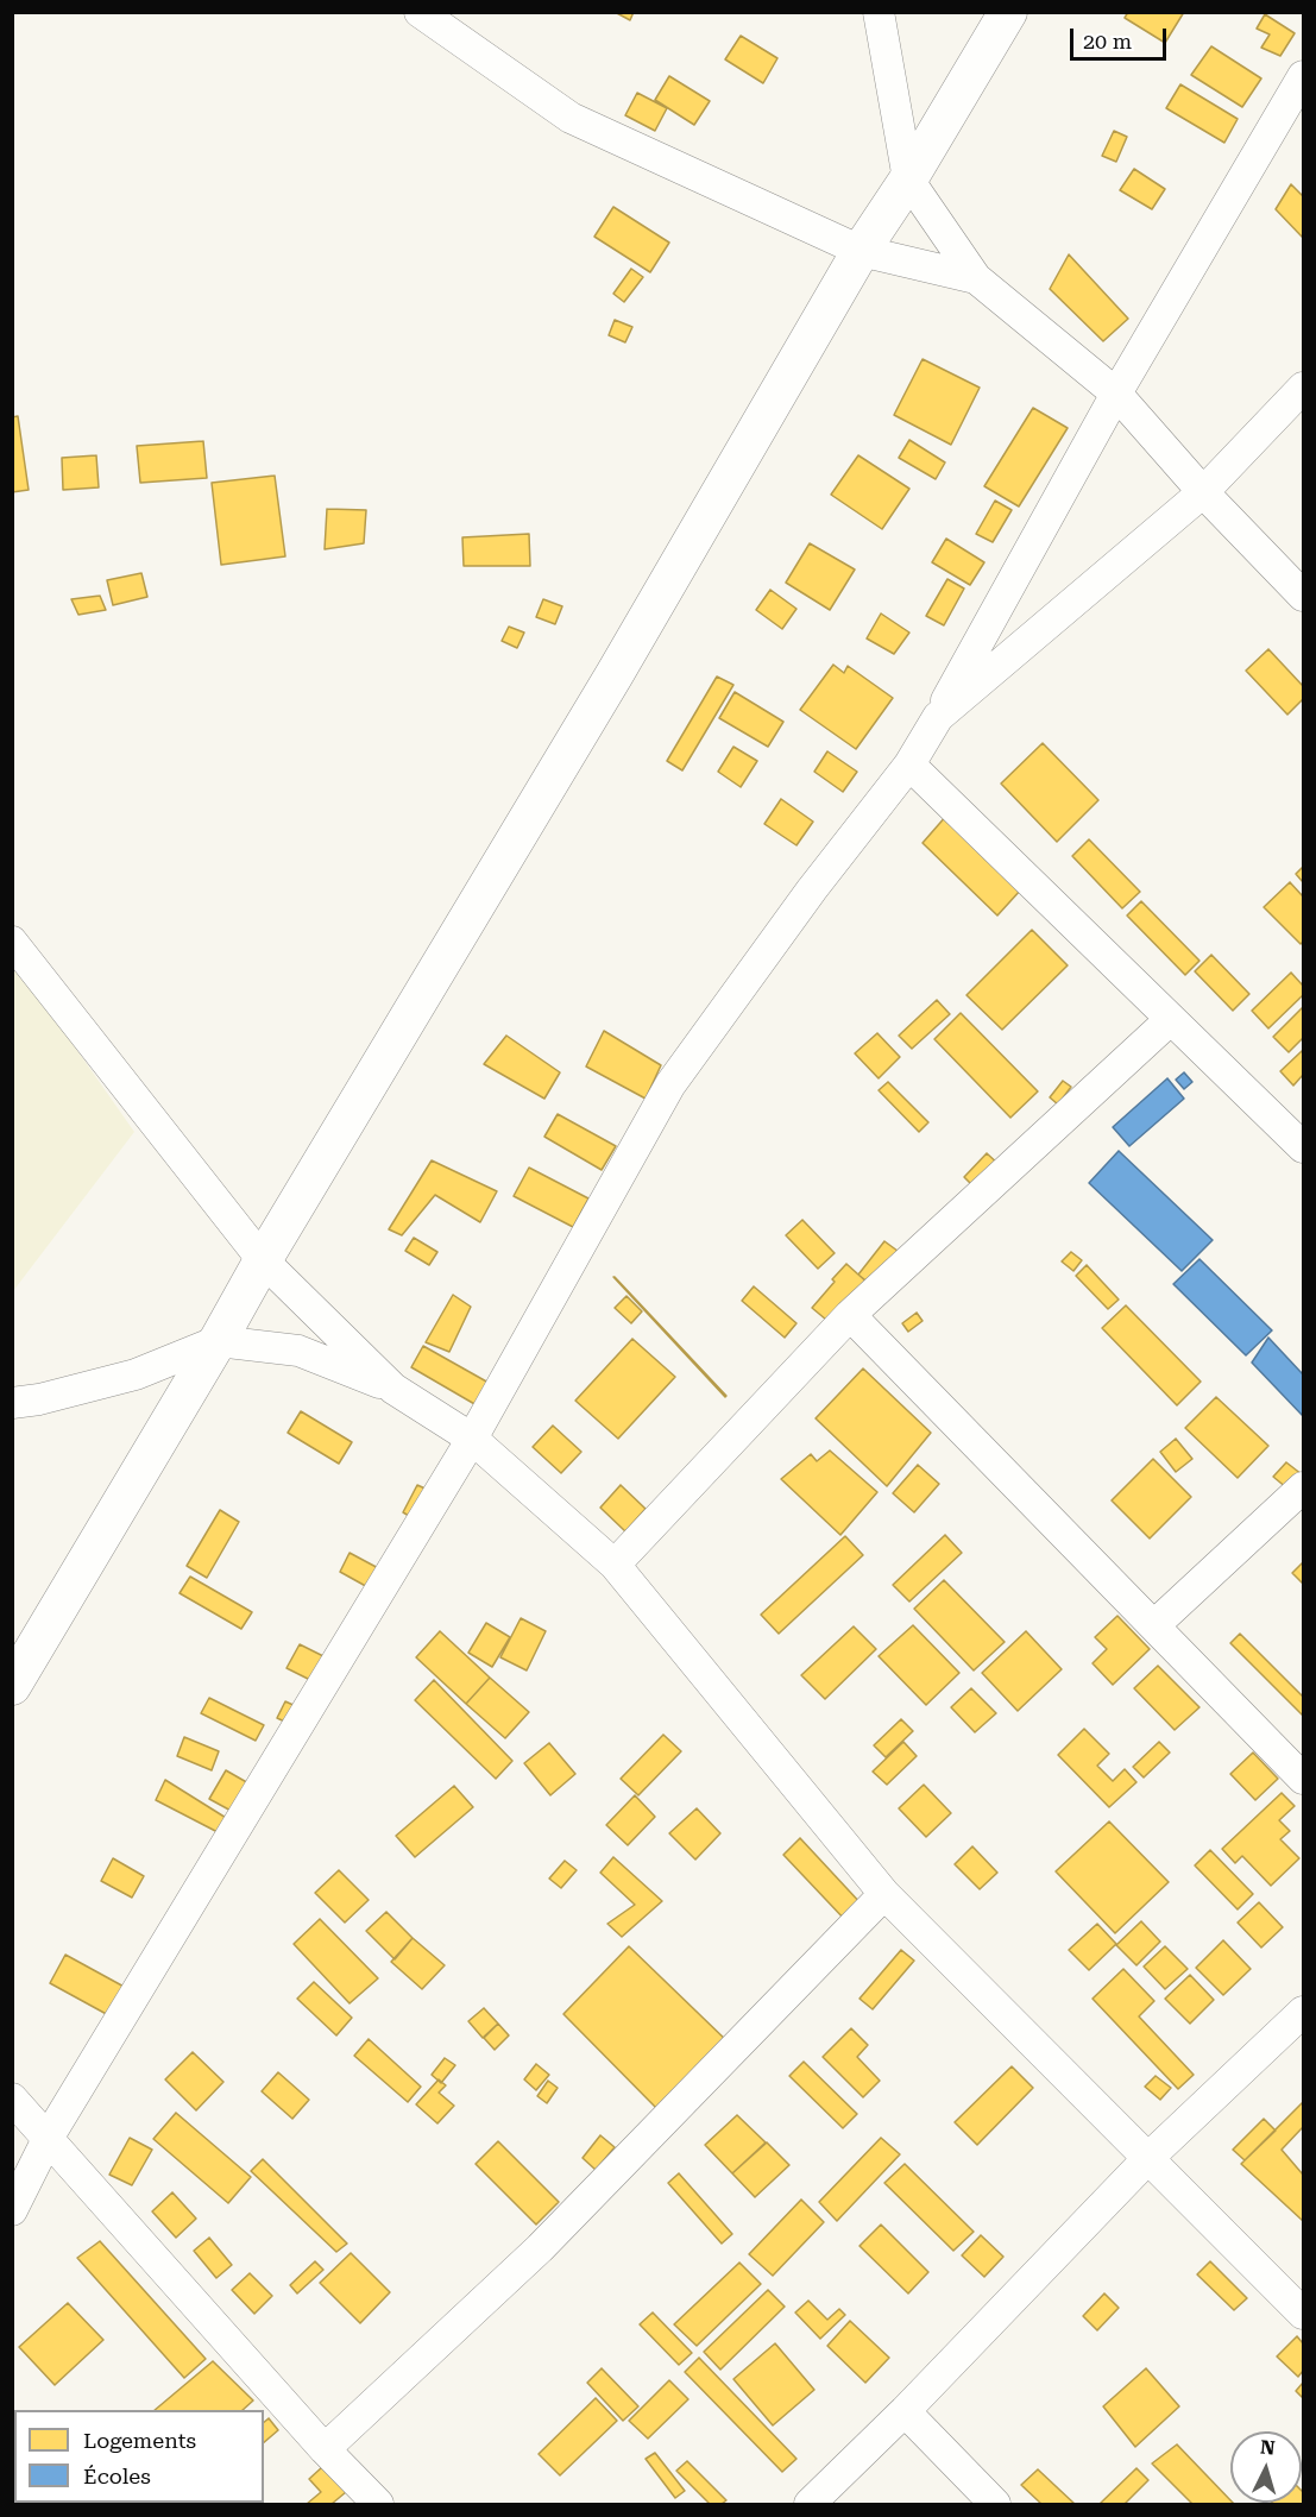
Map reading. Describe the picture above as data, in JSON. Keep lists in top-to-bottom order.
{
  "legend": ["Logements", "Écoles"],
  "scale_bar": "20 m",
  "north": "top"
}
